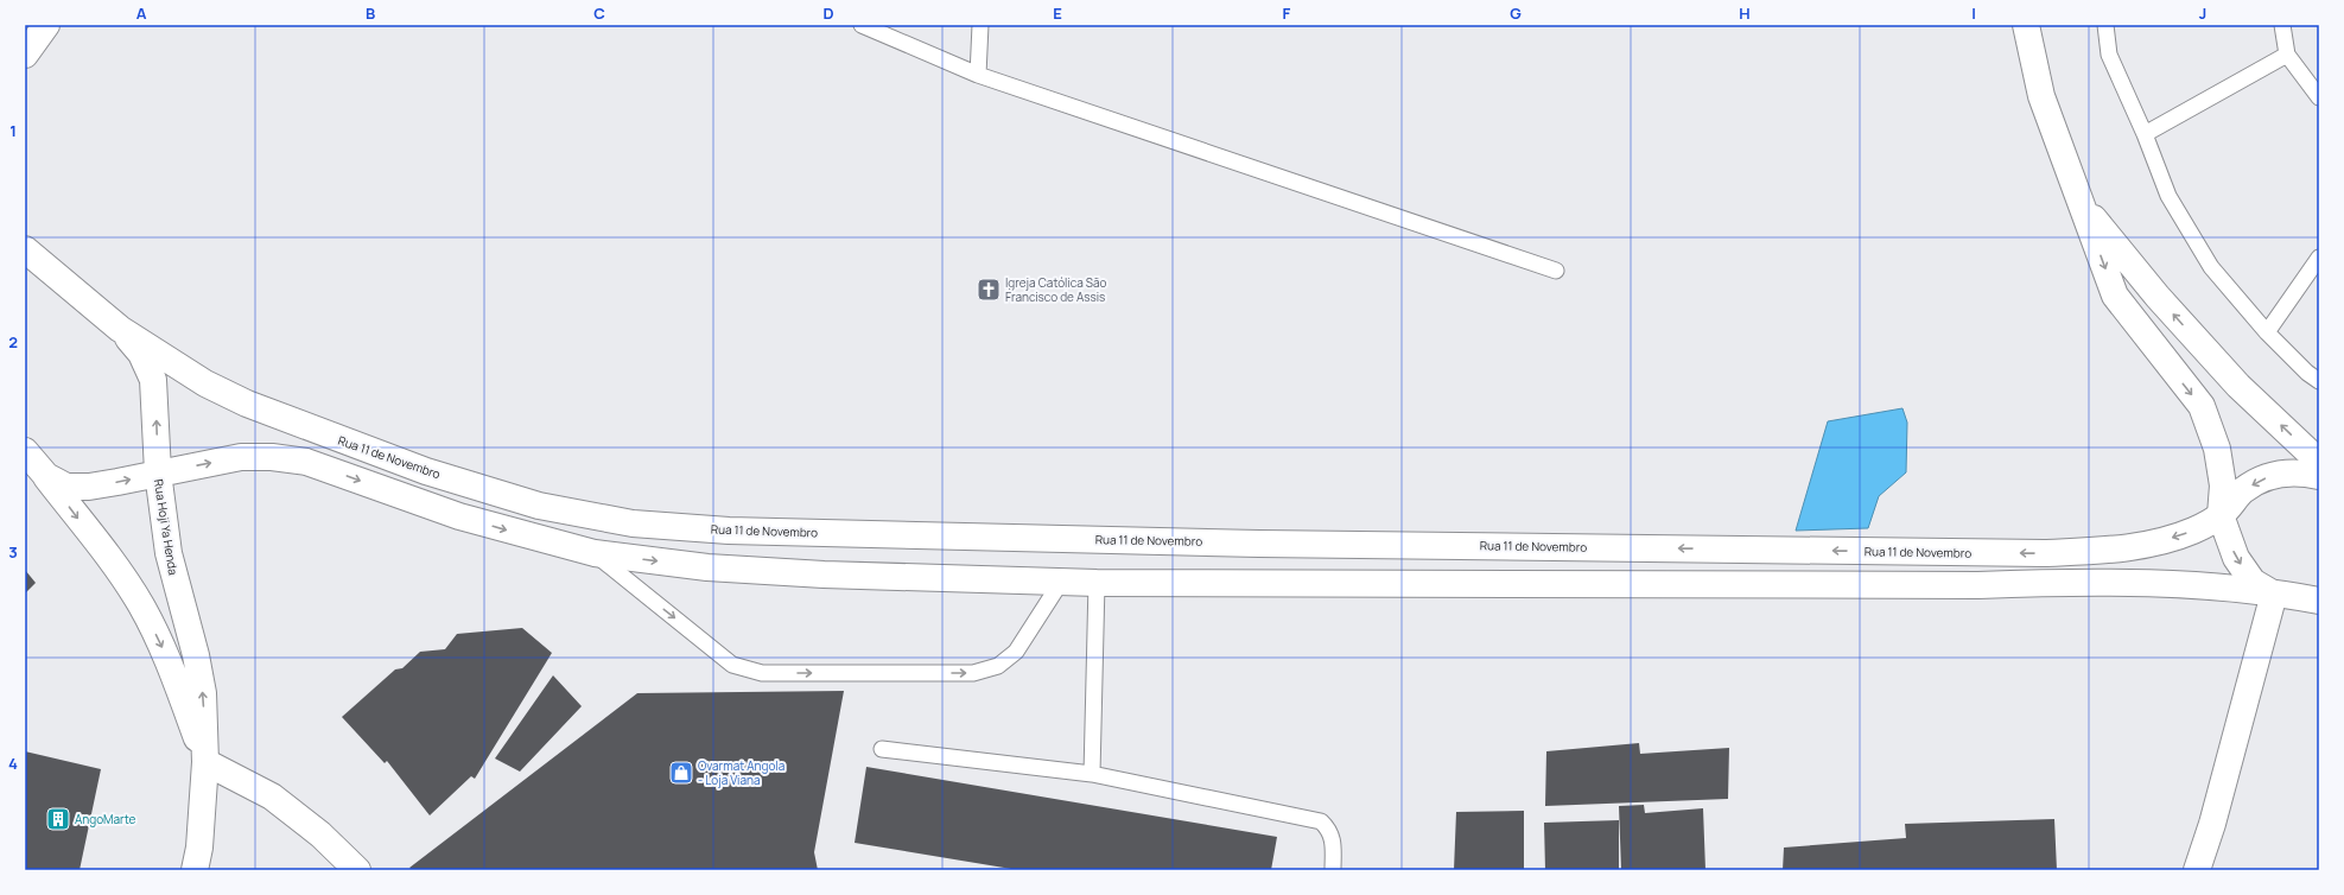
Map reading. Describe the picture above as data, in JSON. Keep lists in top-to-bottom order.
{
  "streets": {
    "main road": ["Rua 11 de Novembro", "Rua Hoji Ya Henda"]
  },
  "crossings": [
    ["Rua 11 de Novembro", "Rua Hoji Ya Henda"]
  ],
  "places": {
    "church": ["Igreja Católica São Francisco de Assis"],
    "shop": ["Ovarmat Angola - Loja Viana"],
    "building": ["AngoMarte"]
  },
  "grid": {
    "columns": [
      "A",
      "B",
      "C",
      "D",
      "E",
      "F",
      "G",
      "H",
      "I",
      "J"
    ],
    "rows": [
      "1",
      "2",
      "3",
      "4"
    ]
  }
}
